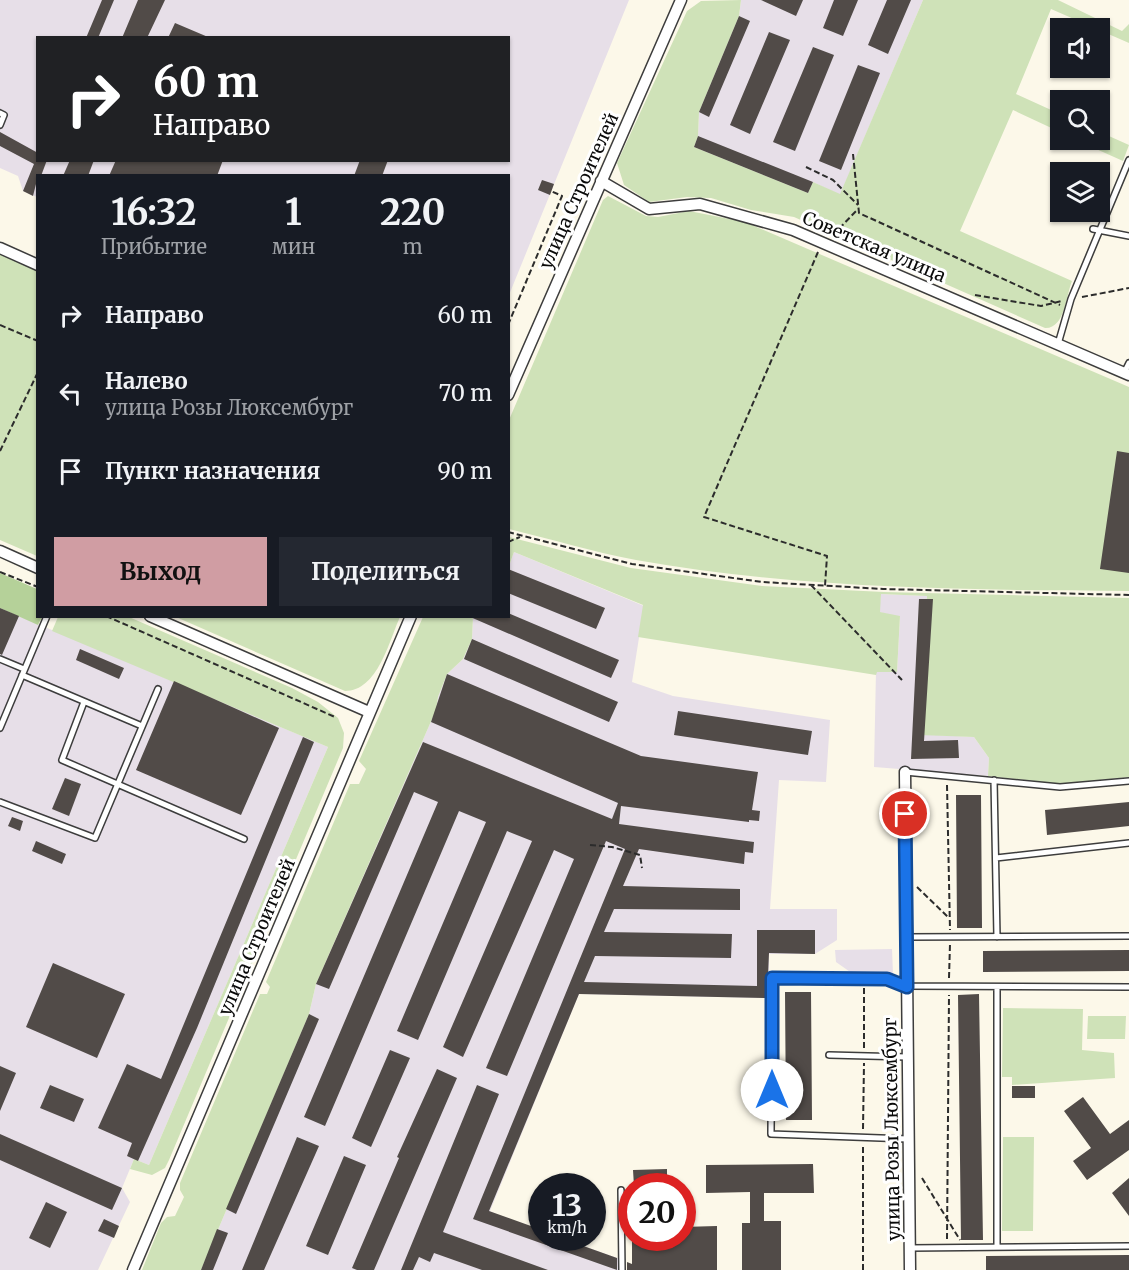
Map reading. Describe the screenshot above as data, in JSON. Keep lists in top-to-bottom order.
{
  "streets": {
    "street": ["улица Строителей", "Советская улица", "улица Розы Люксембург"]
  },
  "crossings": [
    ["улица Строителей", "Советская улица"]
  ],
  "page": {
    "turn": ["60 m", "Направо"],
    "eta": [
      "16:32",
      "Прибытие",
      "1",
      "мин",
      "220",
      "m"
    ],
    "list": [
      {
        "name": "Направо",
        "value": "60 m"
      },
      {
        "name": "Налево",
        "note": "улица Розы Люксембург",
        "value": "70 m"
      },
      {
        "name": "Пункт назначения",
        "value": "90 m"
      }
    ],
    "buttons": ["Выход", "Поделиться"],
    "speed": "13 km/h",
    "limit": "20"
  }
}
